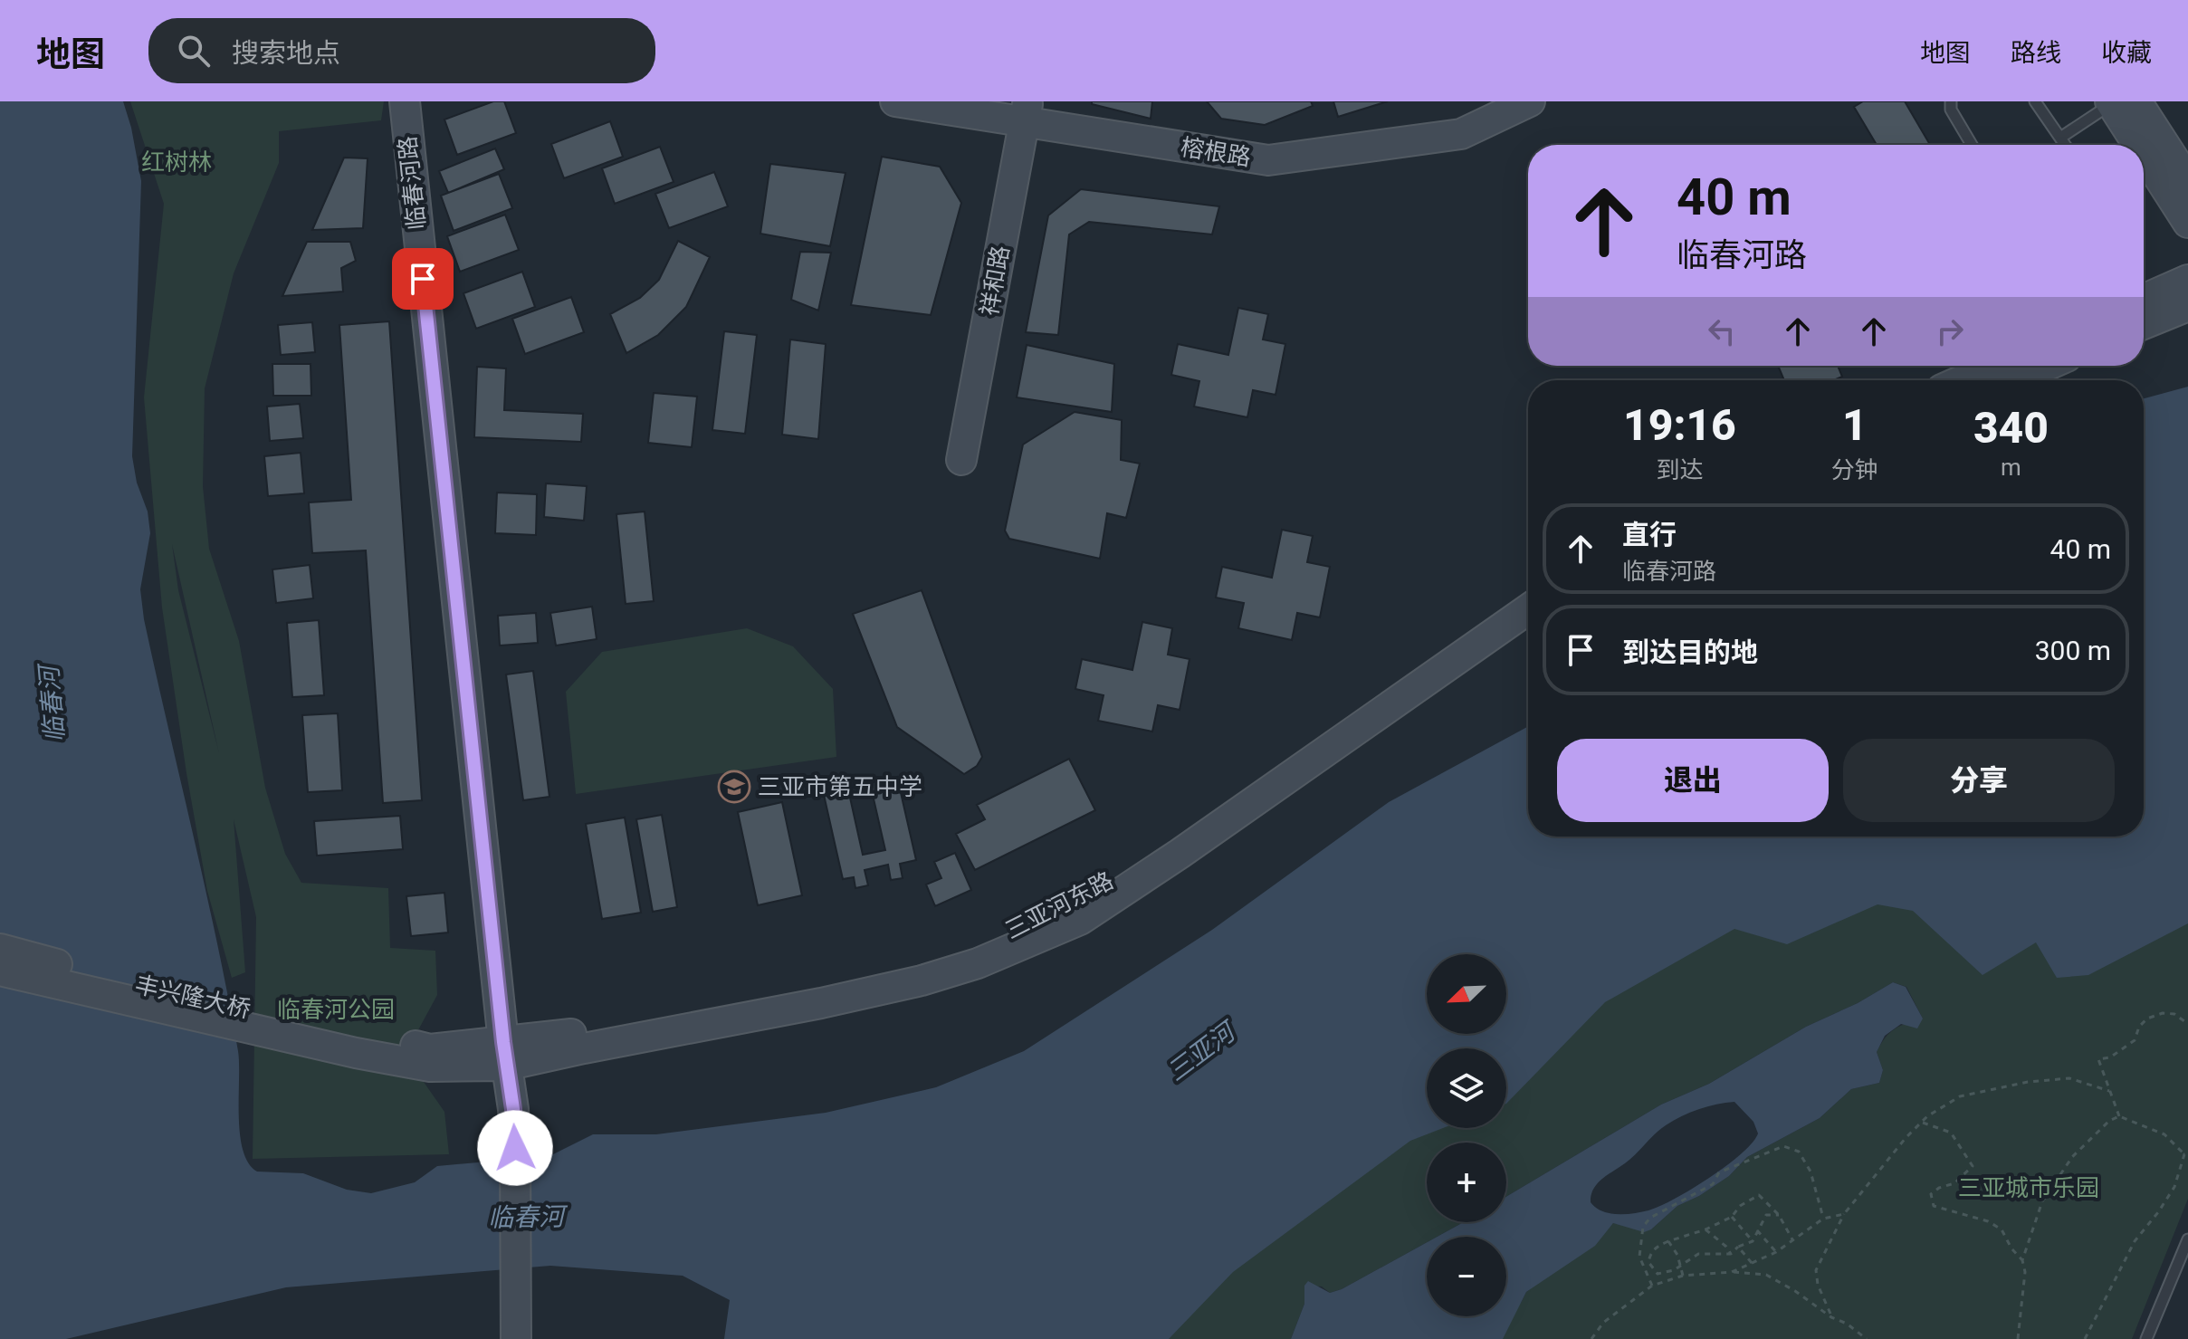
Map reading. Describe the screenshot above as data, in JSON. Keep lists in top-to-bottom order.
{
  "streets": {
    "main road": [
      "榕根路",
      "临春河路",
      "祥和路",
      "三亚河东路",
      "丰兴隆大桥"
    ]
  },
  "crossings": [
    ["榕根路", "祥和路"],
    ["临春河路", "三亚河东路"]
  ],
  "water": ["临春河", "三亚河"],
  "parks": ["红树林", "临春河公园", "三亚城市乐园"],
  "places": {
    "school or university": ["三亚市第五中学"]
  },
  "north": "bottom left",
  "page": {
    "header": "地图",
    "search": "搜索地点",
    "nav": ["地图", "路线", "收藏"],
    "turn": ["40 m", "临春河路"],
    "eta": [
      "19:16",
      "到达",
      "1",
      "分钟",
      "340",
      "m"
    ],
    "list": [
      {
        "name": "直行",
        "note": "临春河路",
        "value": "40 m"
      },
      {
        "name": "到达目的地",
        "value": "300 m"
      }
    ],
    "buttons": ["退出", "分享"],
    "map_buttons": ["+", "−"]
  }
}
